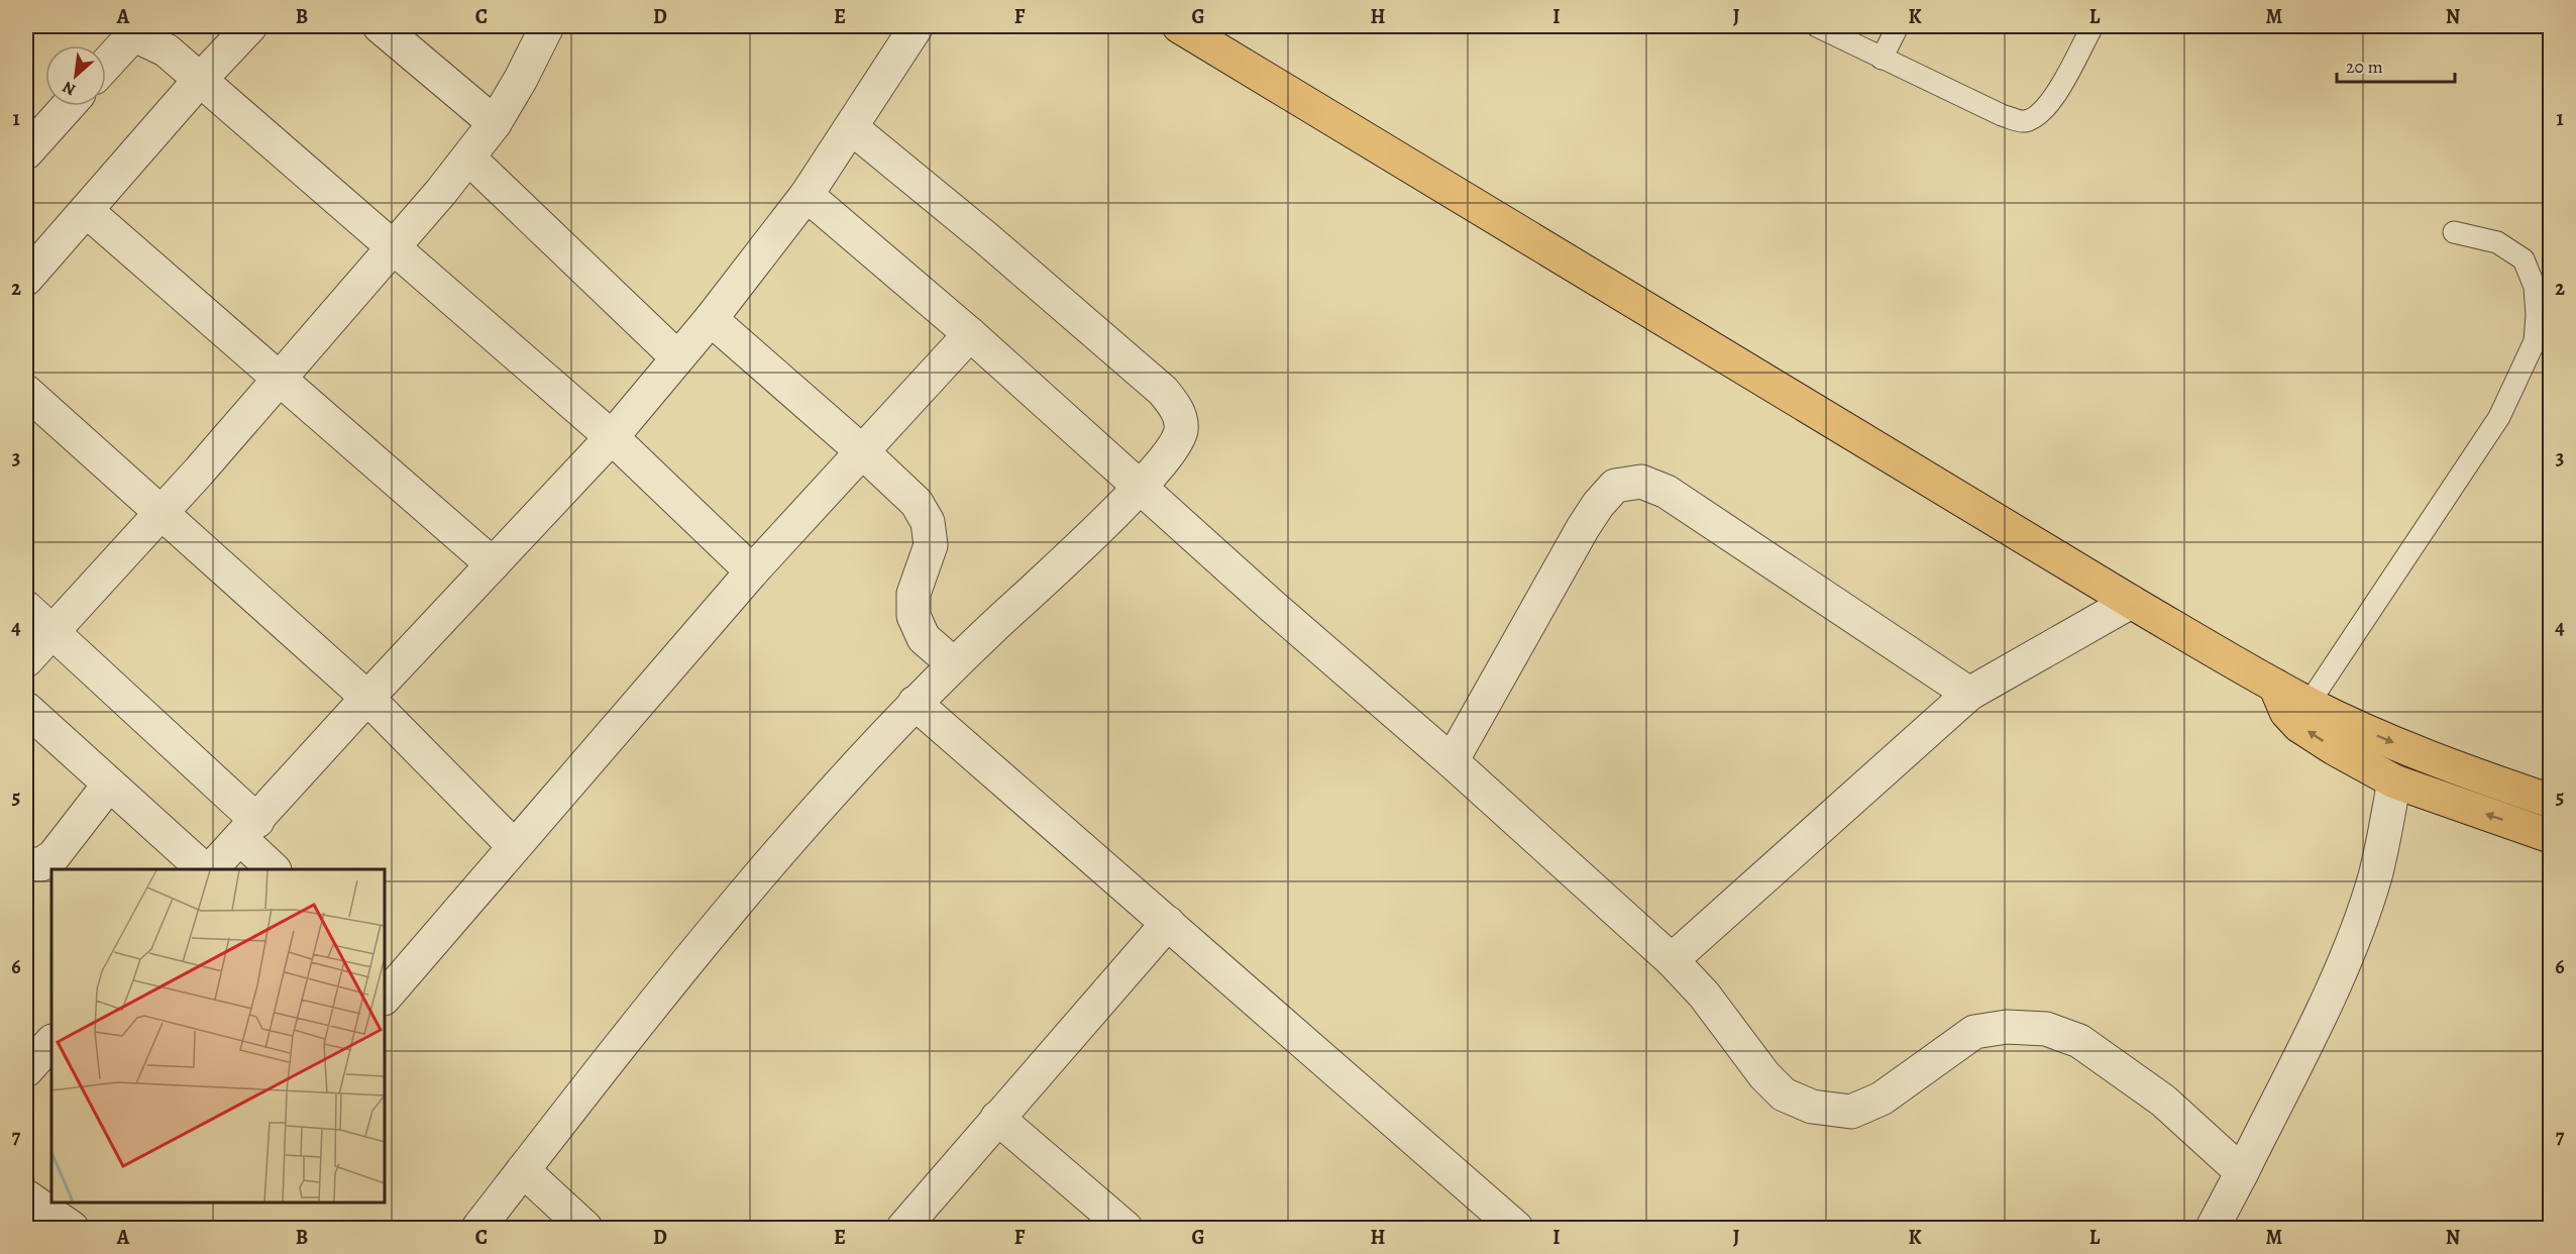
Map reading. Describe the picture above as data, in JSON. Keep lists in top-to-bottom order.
{
  "scale_bar": "20 m",
  "north": "bottom left",
  "grid": {
    "columns": [
      "A",
      "B",
      "C",
      "D",
      "E",
      "F",
      "G",
      "H",
      "I",
      "J",
      "K",
      "L",
      "M",
      "N"
    ],
    "rows": [
      "1",
      "2",
      "3",
      "4",
      "5",
      "6",
      "7"
    ]
  }
}
